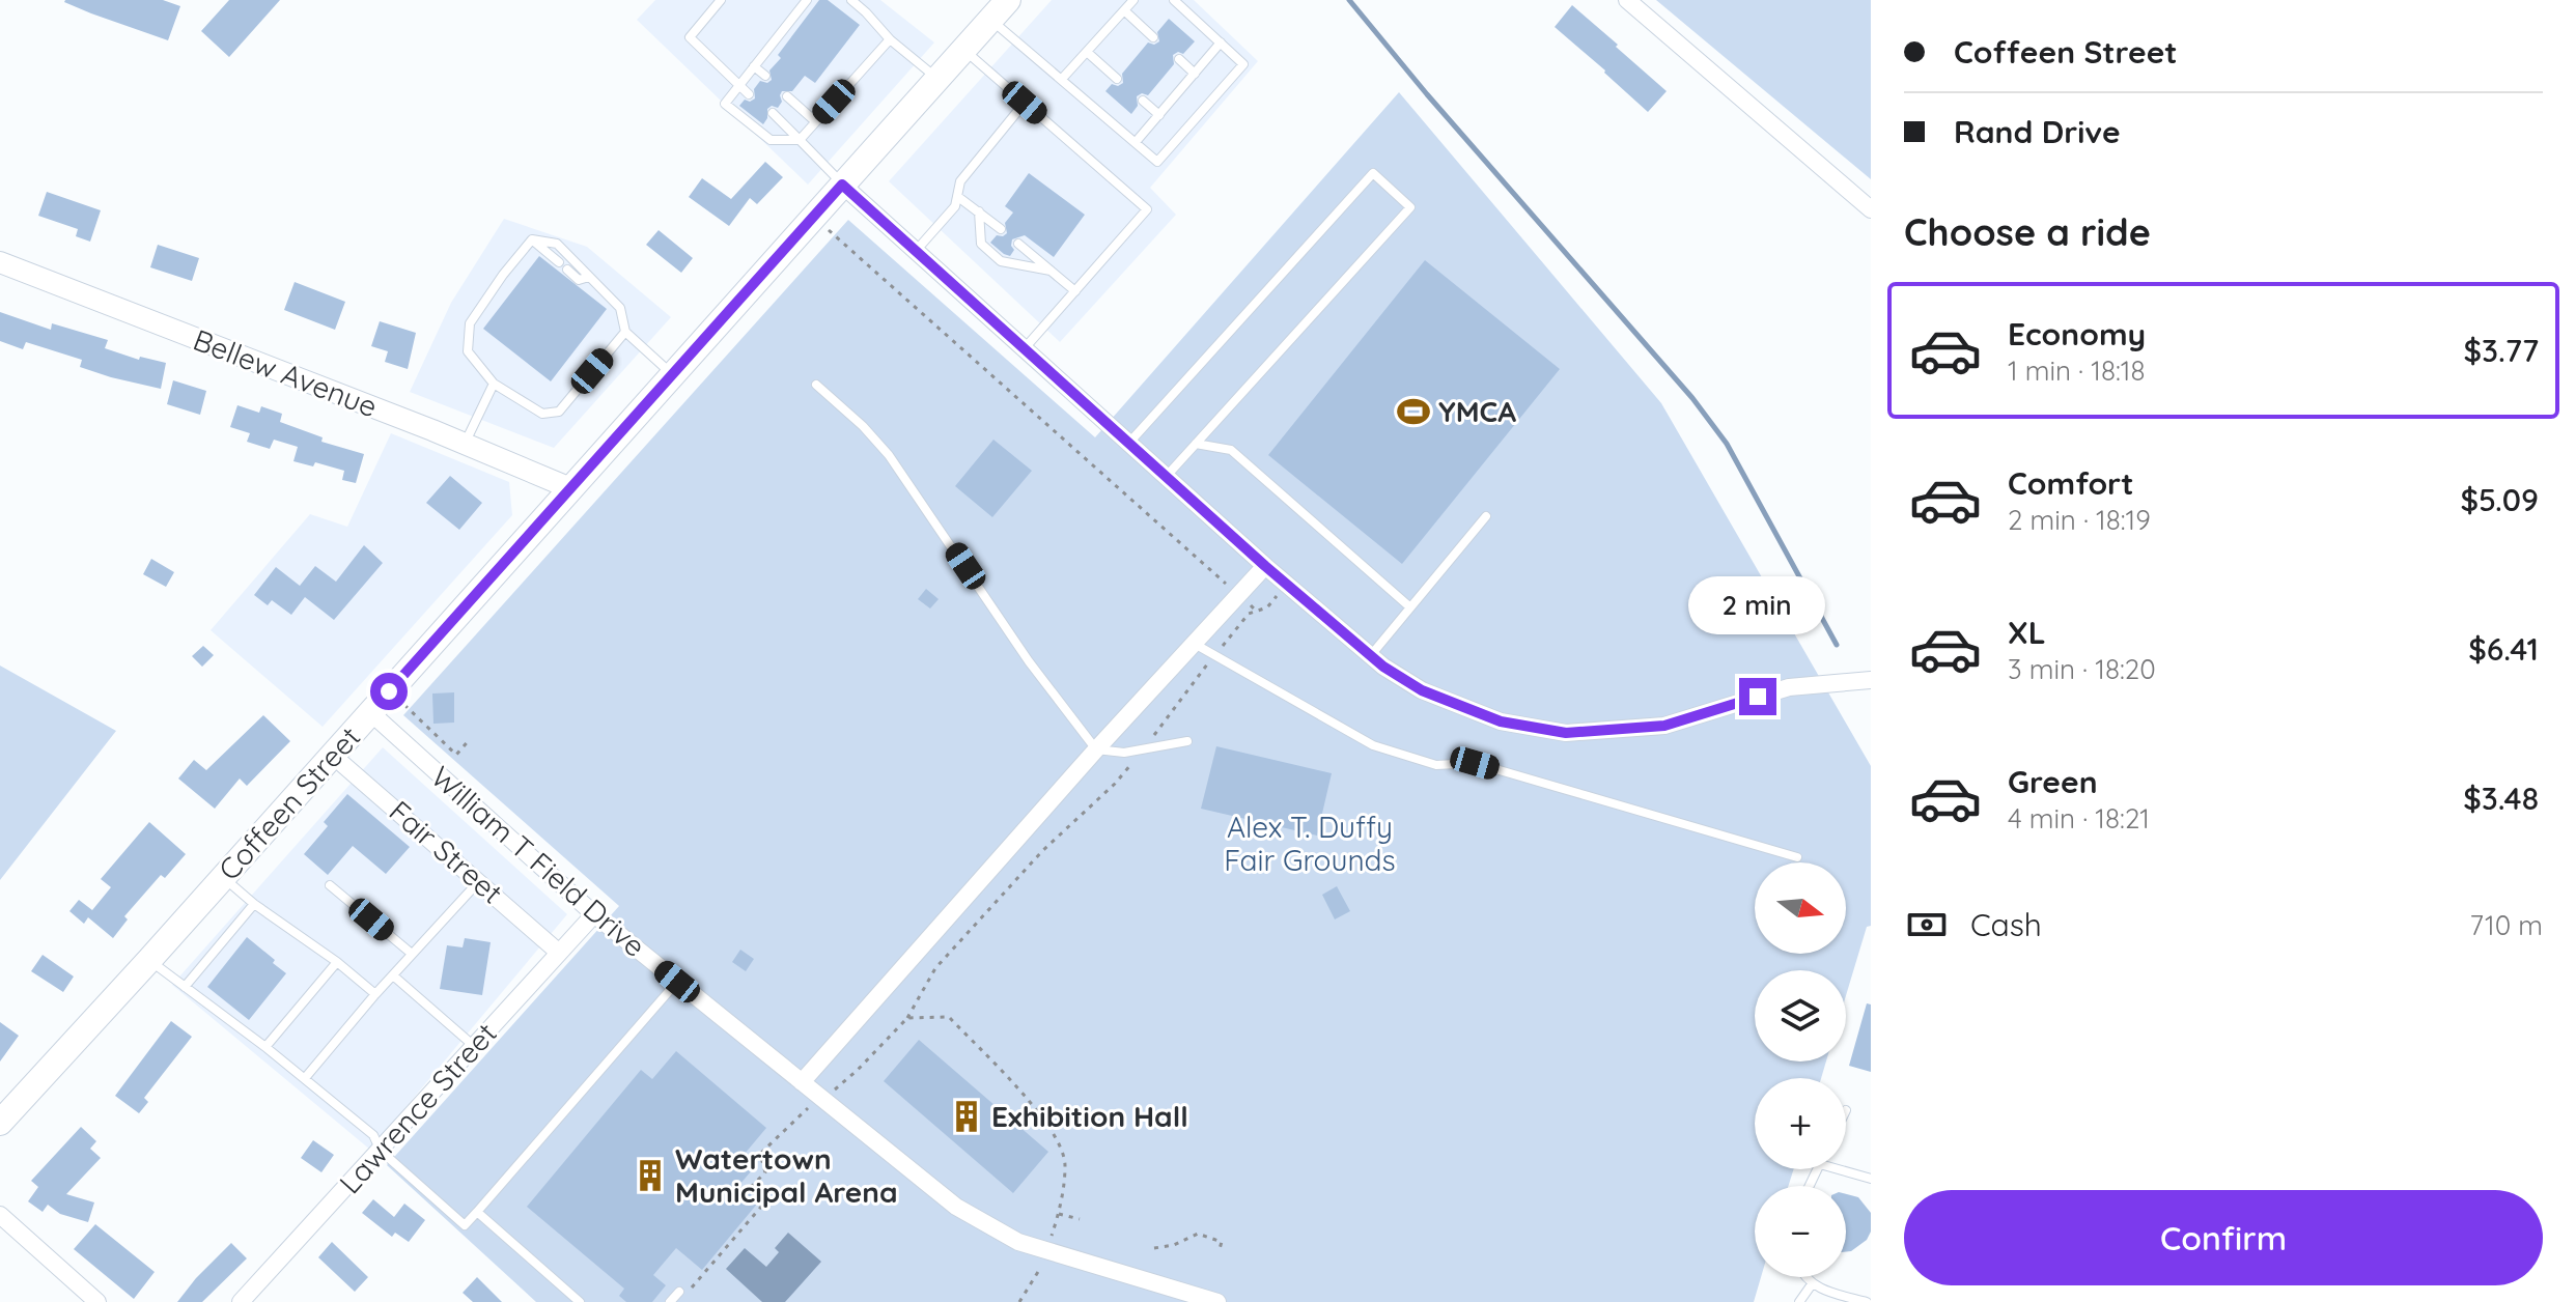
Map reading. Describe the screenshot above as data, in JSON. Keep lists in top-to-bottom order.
{
  "streets": {
    "main road": ["Coffeen Street"],
    "street": [
      "Bellew Avenue",
      "Fair Street",
      "William T Field Drive",
      "Lawrence Street"
    ]
  },
  "crossings": [
    ["Bellew Avenue", "Coffeen Street"],
    ["Coffeen Street", "Fair Street"],
    ["Coffeen Street", "William T Field Drive"],
    ["Fair Street", "Lawrence Street"],
    ["William T Field Drive", "Lawrence Street"]
  ],
  "parks": ["Alex T. Duffy Fair Grounds"],
  "places": {
    "sports": ["YMCA"],
    "building": ["Exhibition Hall", "Watertown Municipal Arena"]
  },
  "north": "right",
  "page": {
    "banner": ["Coffeen Street", "Rand Drive"],
    "heading": "Choose a ride",
    "list": [
      {
        "name": "Economy",
        "note": "1 min · 18:18",
        "value": "$3.77"
      },
      {
        "name": "Comfort",
        "note": "2 min · 18:19",
        "value": "$5.09"
      },
      {
        "name": "XL",
        "note": "3 min · 18:20",
        "value": "$6.41"
      },
      {
        "name": "Green",
        "note": "4 min · 18:21",
        "value": "$3.48"
      }
    ],
    "bubble": "2 min",
    "map_buttons": ["+", "−"],
    "pay": ["Cash", "710 m"],
    "buttons": "Confirm"
  }
}
